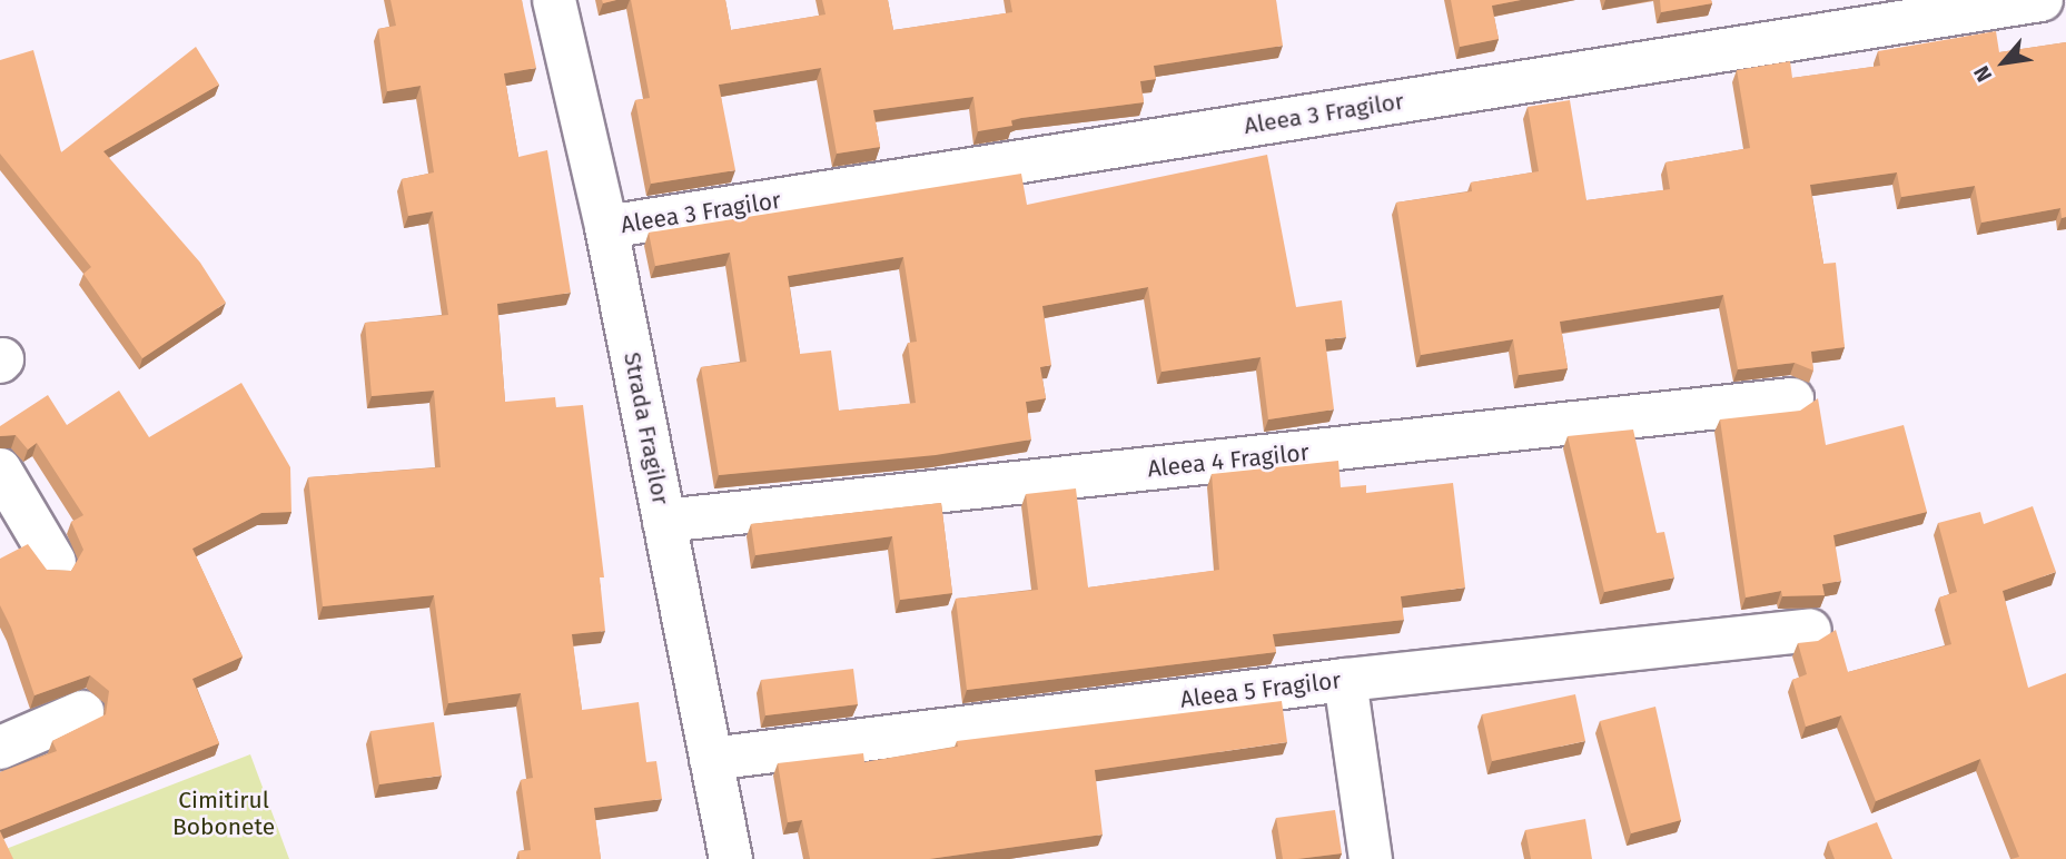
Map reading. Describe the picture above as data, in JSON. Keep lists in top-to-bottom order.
{
  "streets": {
    "street": [
      "Aleea 3 Fragilor",
      "Strada Fragilor",
      "Aleea 4 Fragilor",
      "Aleea 5 Fragilor"
    ]
  },
  "crossings": [
    ["Aleea 3 Fragilor", "Strada Fragilor"],
    ["Strada Fragilor", "Aleea 4 Fragilor"],
    ["Strada Fragilor", "Aleea 5 Fragilor"]
  ],
  "parks": ["Cimitirul Bobonete"],
  "north": "bottom left"
}
